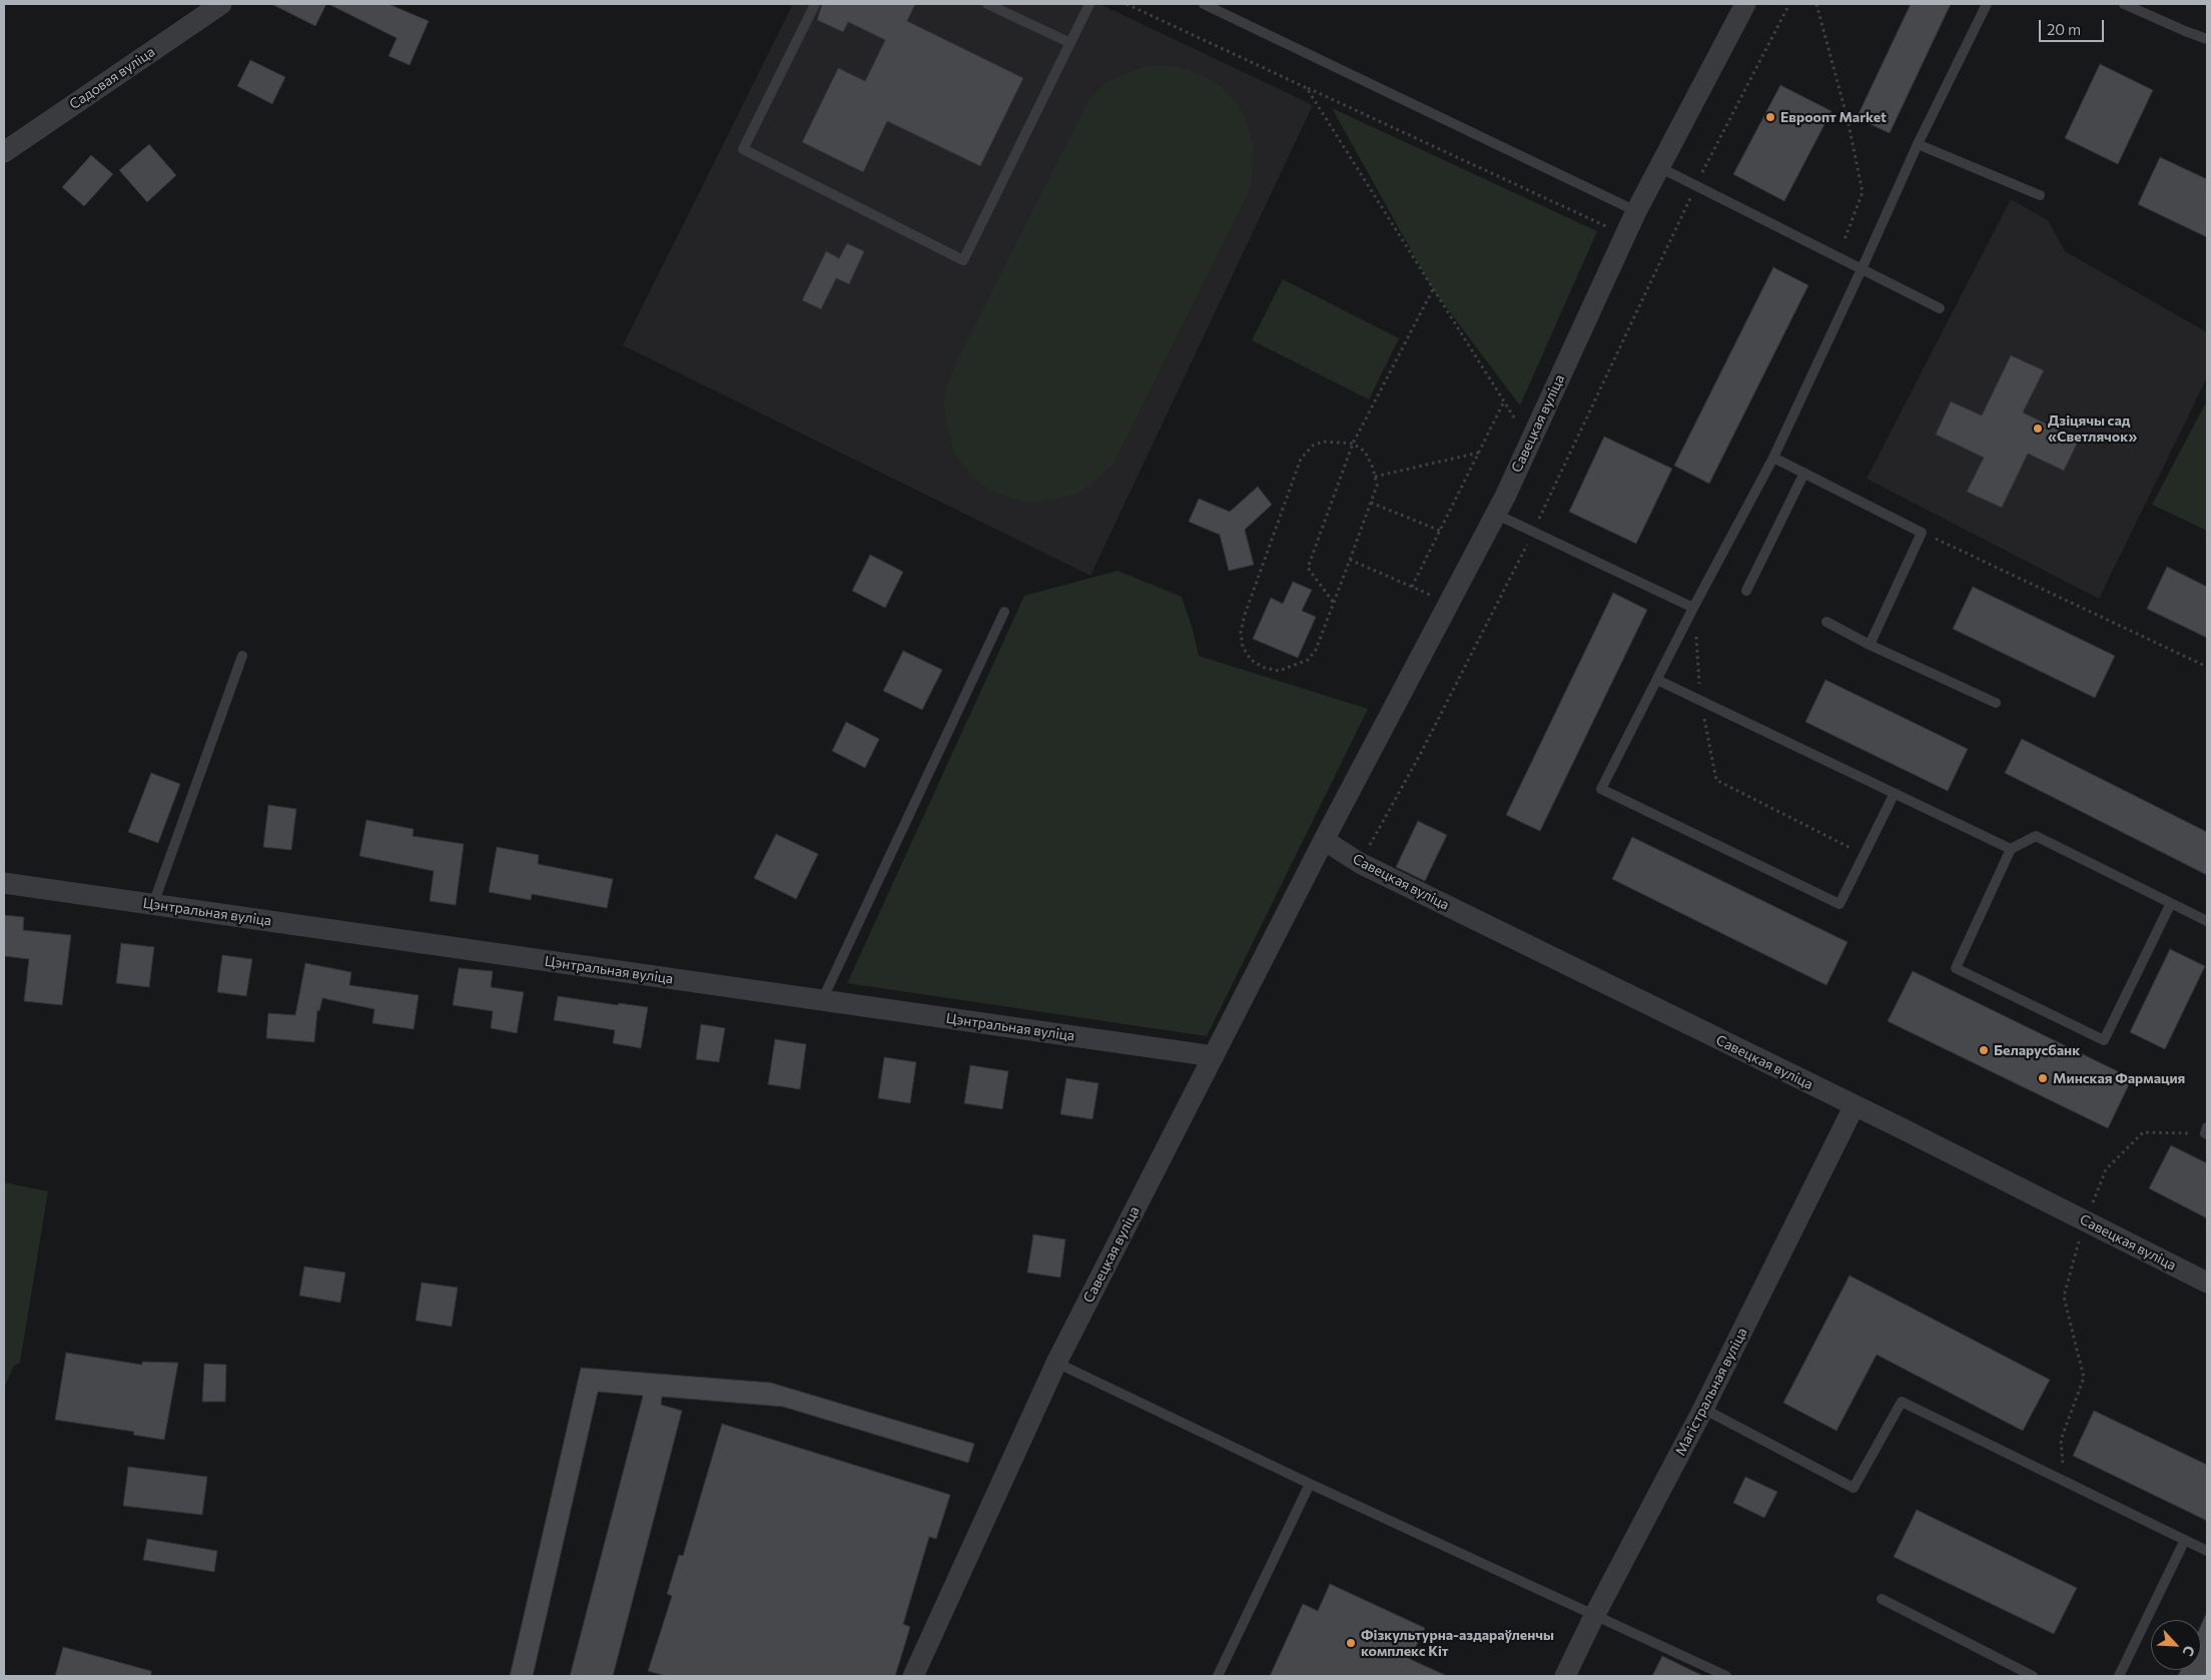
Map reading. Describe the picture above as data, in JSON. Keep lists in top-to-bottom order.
{
  "streets": {
    "street": [
      "Садовая вуліца",
      "Савецкая вуліца",
      "Цэнтральная вуліца",
      "Магістральная вуліца"
    ]
  },
  "crossings": [
    ["Савецкая вуліца", "Цэнтральная вуліца"],
    ["Савецкая вуліца", "Магістральная вуліца"]
  ],
  "places": [
    "Евроопт Market",
    "Дзіцячы сад «Светлячок»",
    "Беларусбанк",
    "Минская Фармация",
    "Фізкультурна-аздараўленчы комплекс Кіт"
  ],
  "scale_bar": "20 m",
  "north": "bottom right"
}
